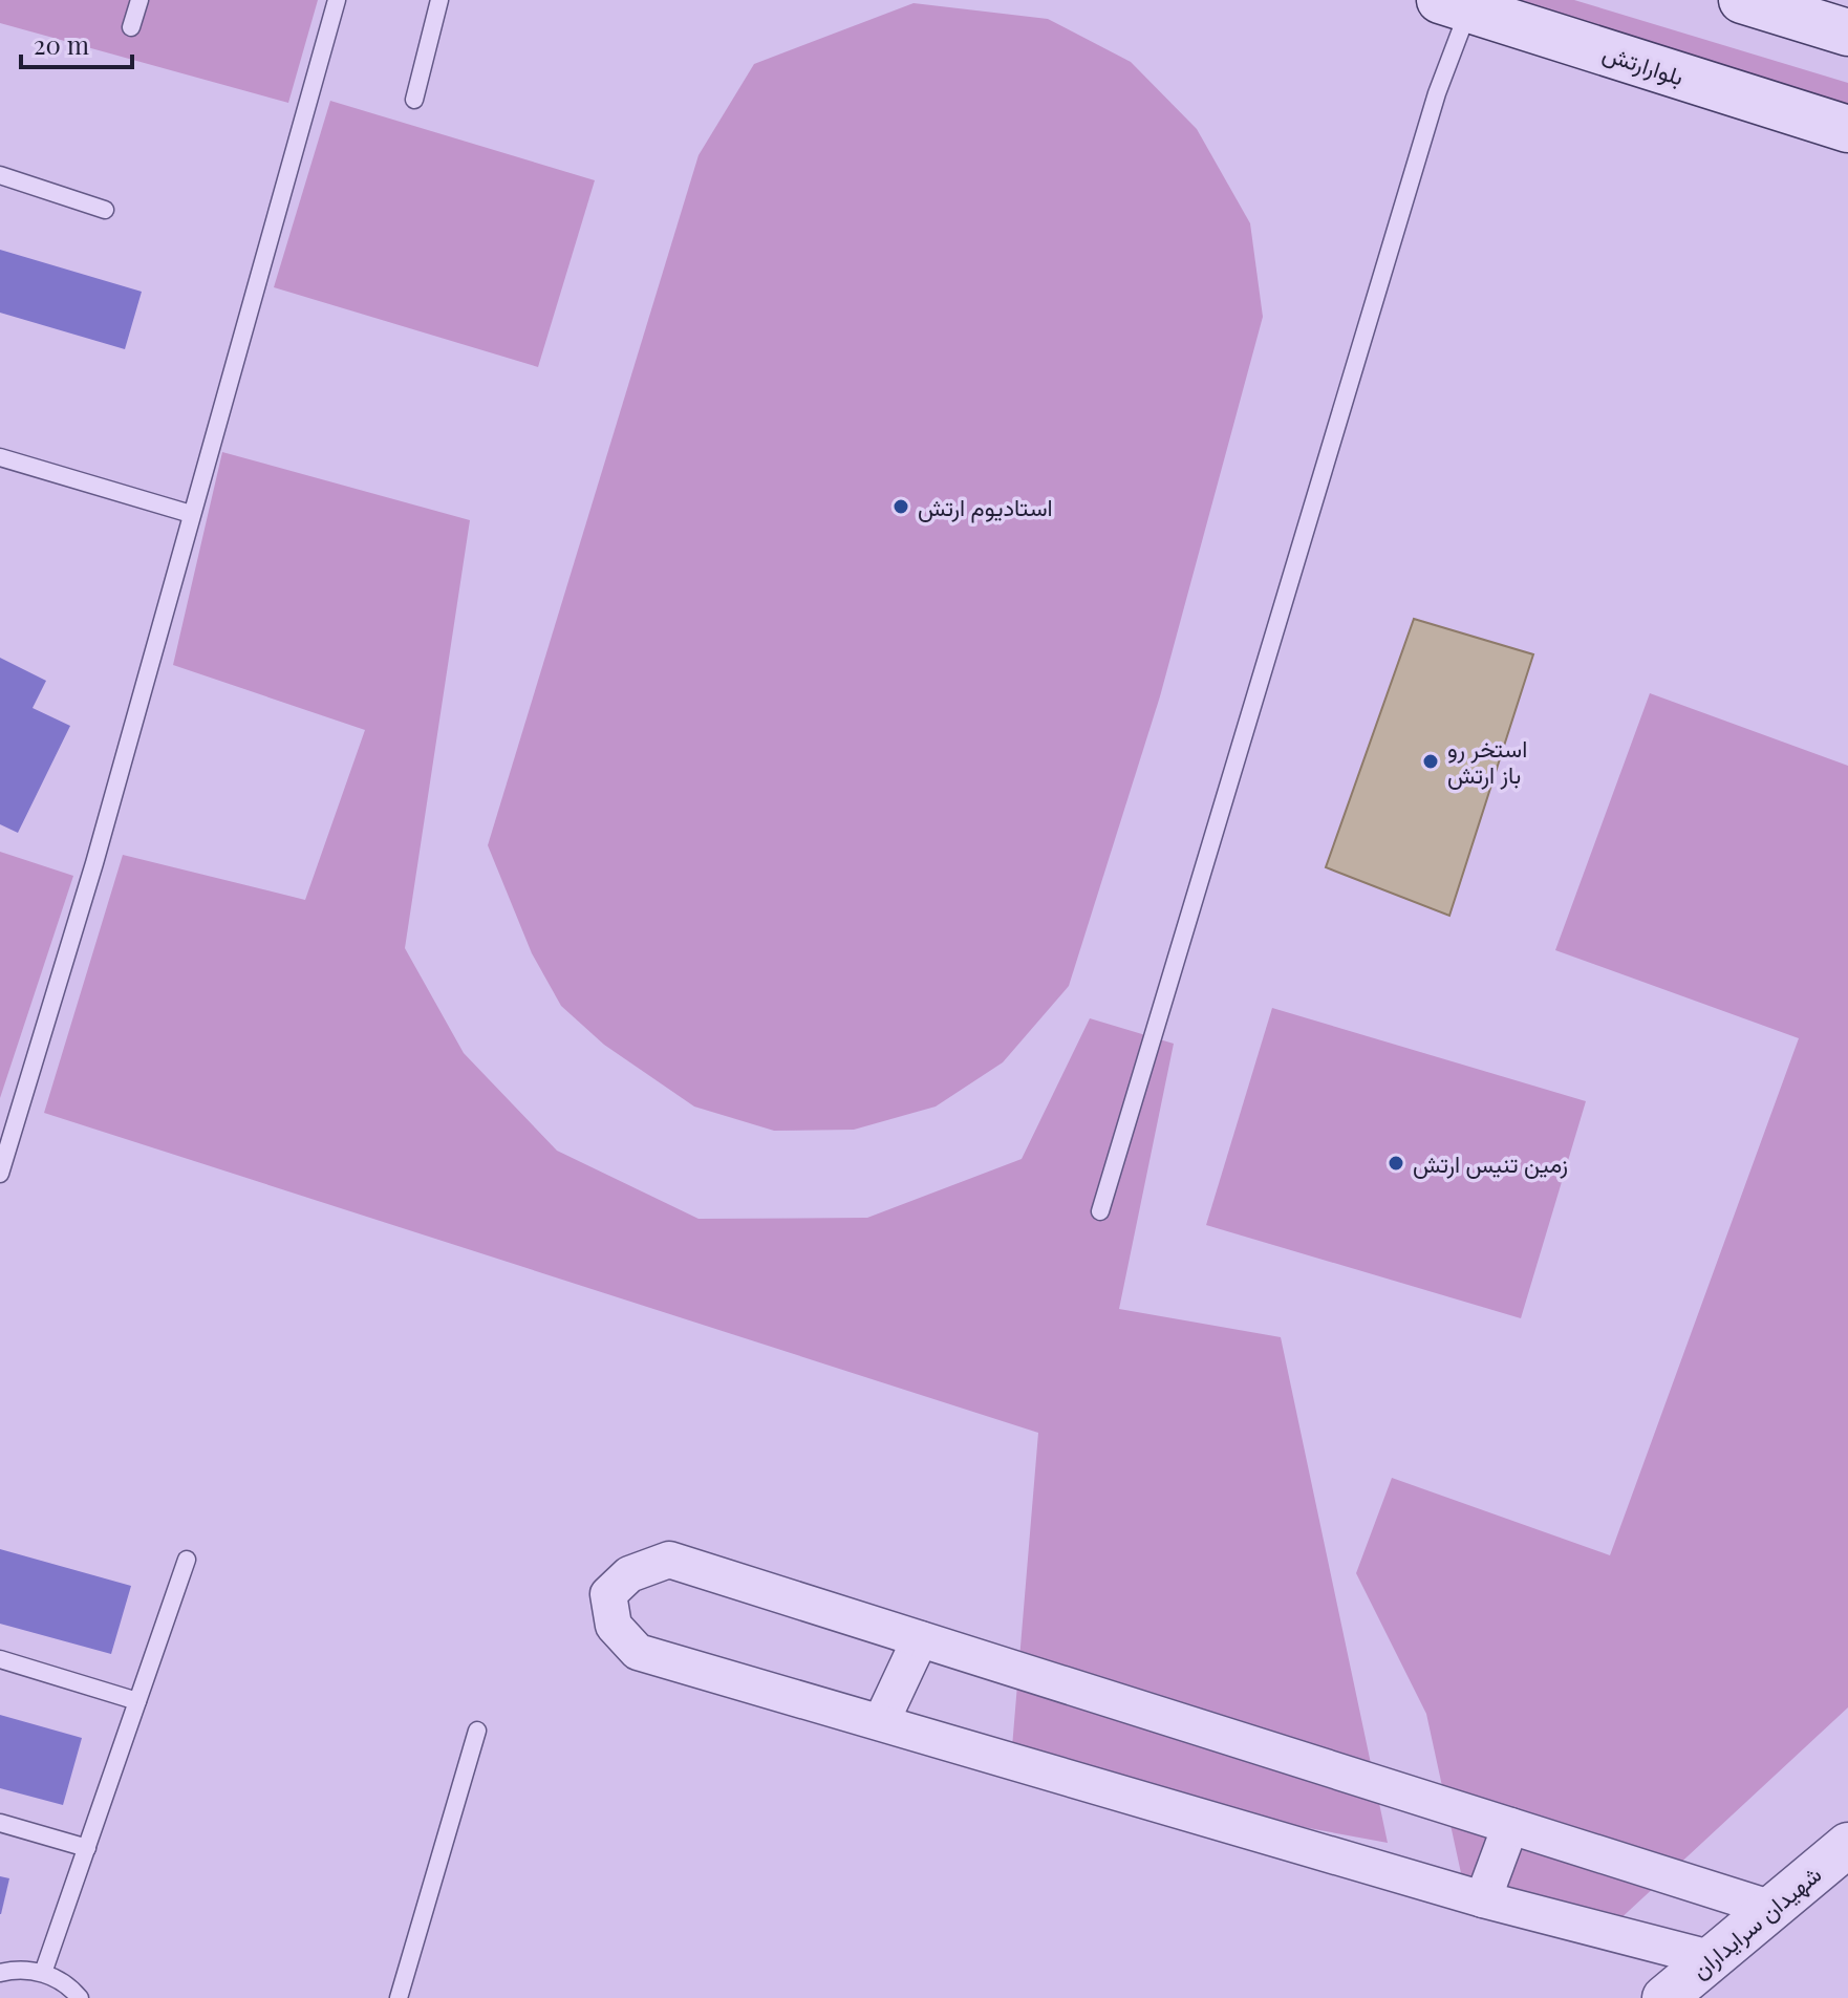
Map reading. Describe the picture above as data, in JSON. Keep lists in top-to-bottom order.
{
  "streets": {
    "main road": ["بلوارارتش"],
    "street": ["شهیدان سرایداران"]
  },
  "places": ["استادیوم ارتش", "استخر رو باز ارتش", "زمین تنیس ارتش"],
  "scale_bar": "20 m"
}
